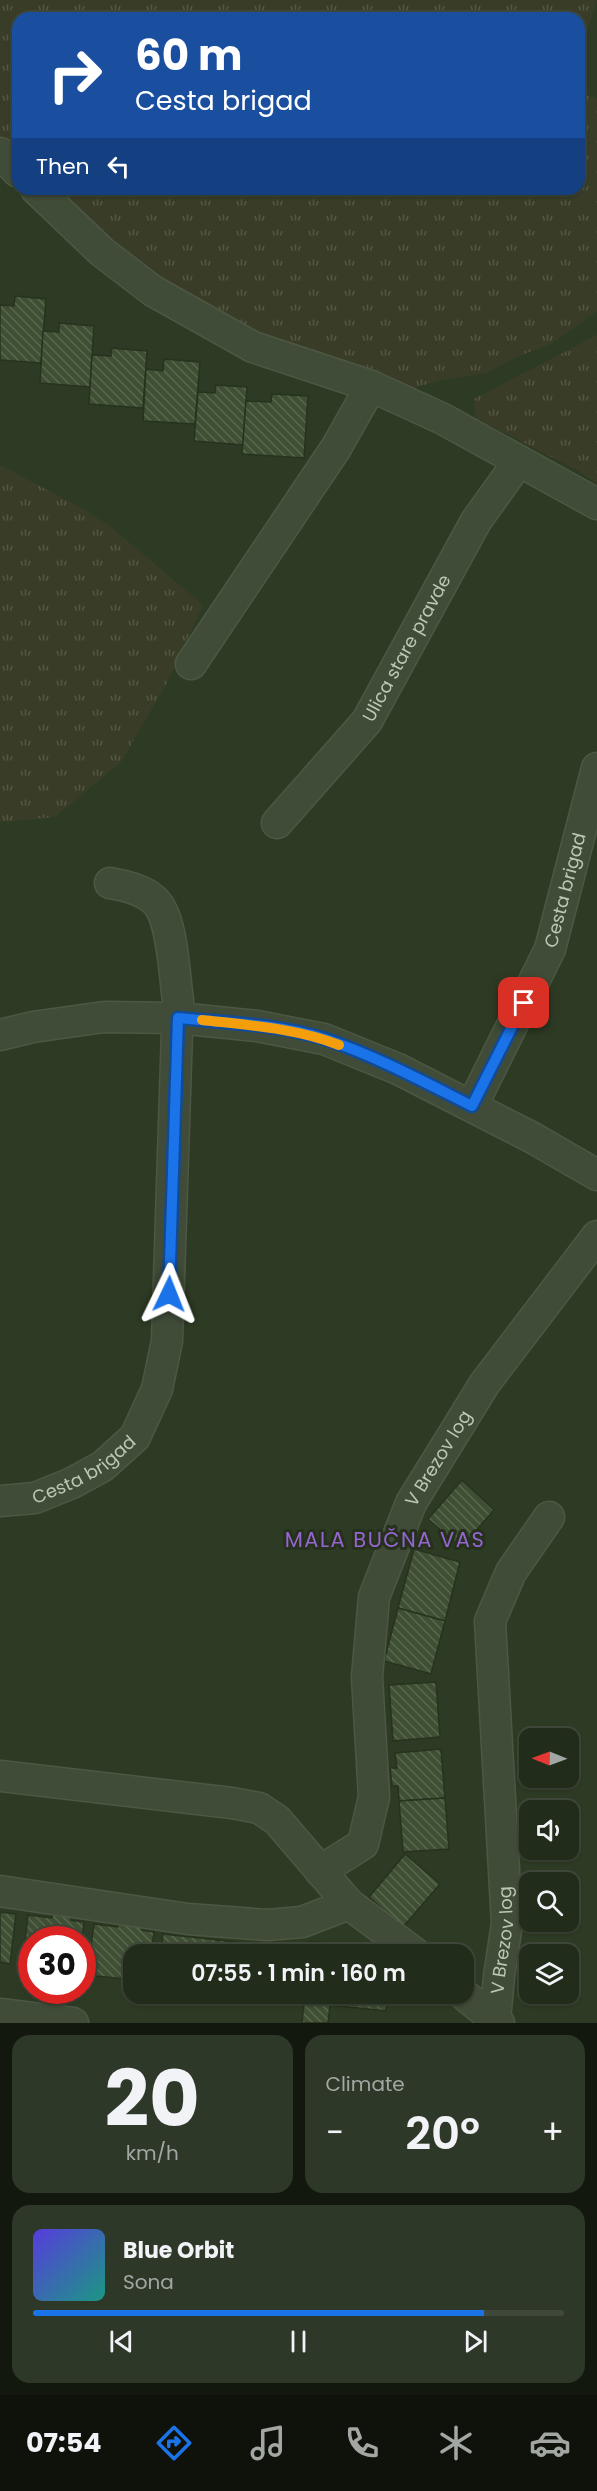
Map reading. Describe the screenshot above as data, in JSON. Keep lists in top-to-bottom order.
{
  "streets": {
    "street": ["Ulica stare pravde", "Cesta brigad", "V Brezov log"]
  },
  "districts": ["MALA BUČNA VAS"],
  "north": "left",
  "page": {
    "turn": ["60 m", "Cesta brigad"],
    "then": "Then",
    "limit": "30",
    "trip": "07:55 · 1 min · 160 m",
    "tile": [
      ["20", "km/h"],
      "Climate"
    ],
    "heat": ["−", "20°", "+"],
    "song": ["Blue Orbit", "Sona"],
    "tabs": "07:54"
  }
}
